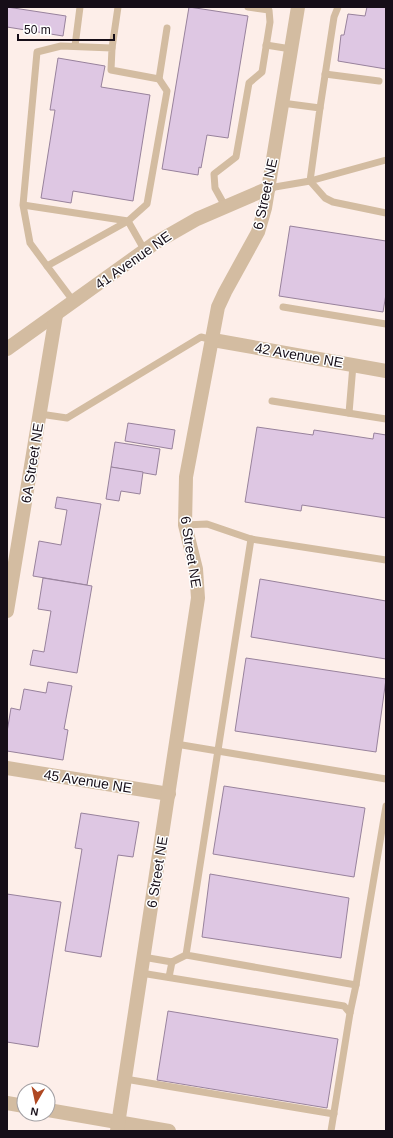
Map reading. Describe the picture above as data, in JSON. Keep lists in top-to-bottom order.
{
  "streets": {
    "street": [
      "6 Street NE",
      "41 Avenue NE",
      "42 Avenue NE",
      "6A Street NE",
      "45 Avenue NE"
    ]
  },
  "crossings": [
    ["6 Street NE", "41 Avenue NE"],
    ["6 Street NE", "42 Avenue NE"],
    ["6 Street NE", "45 Avenue NE"],
    ["41 Avenue NE", "6A Street NE"]
  ],
  "scale_bar": "50 m",
  "north": "bottom"
}
